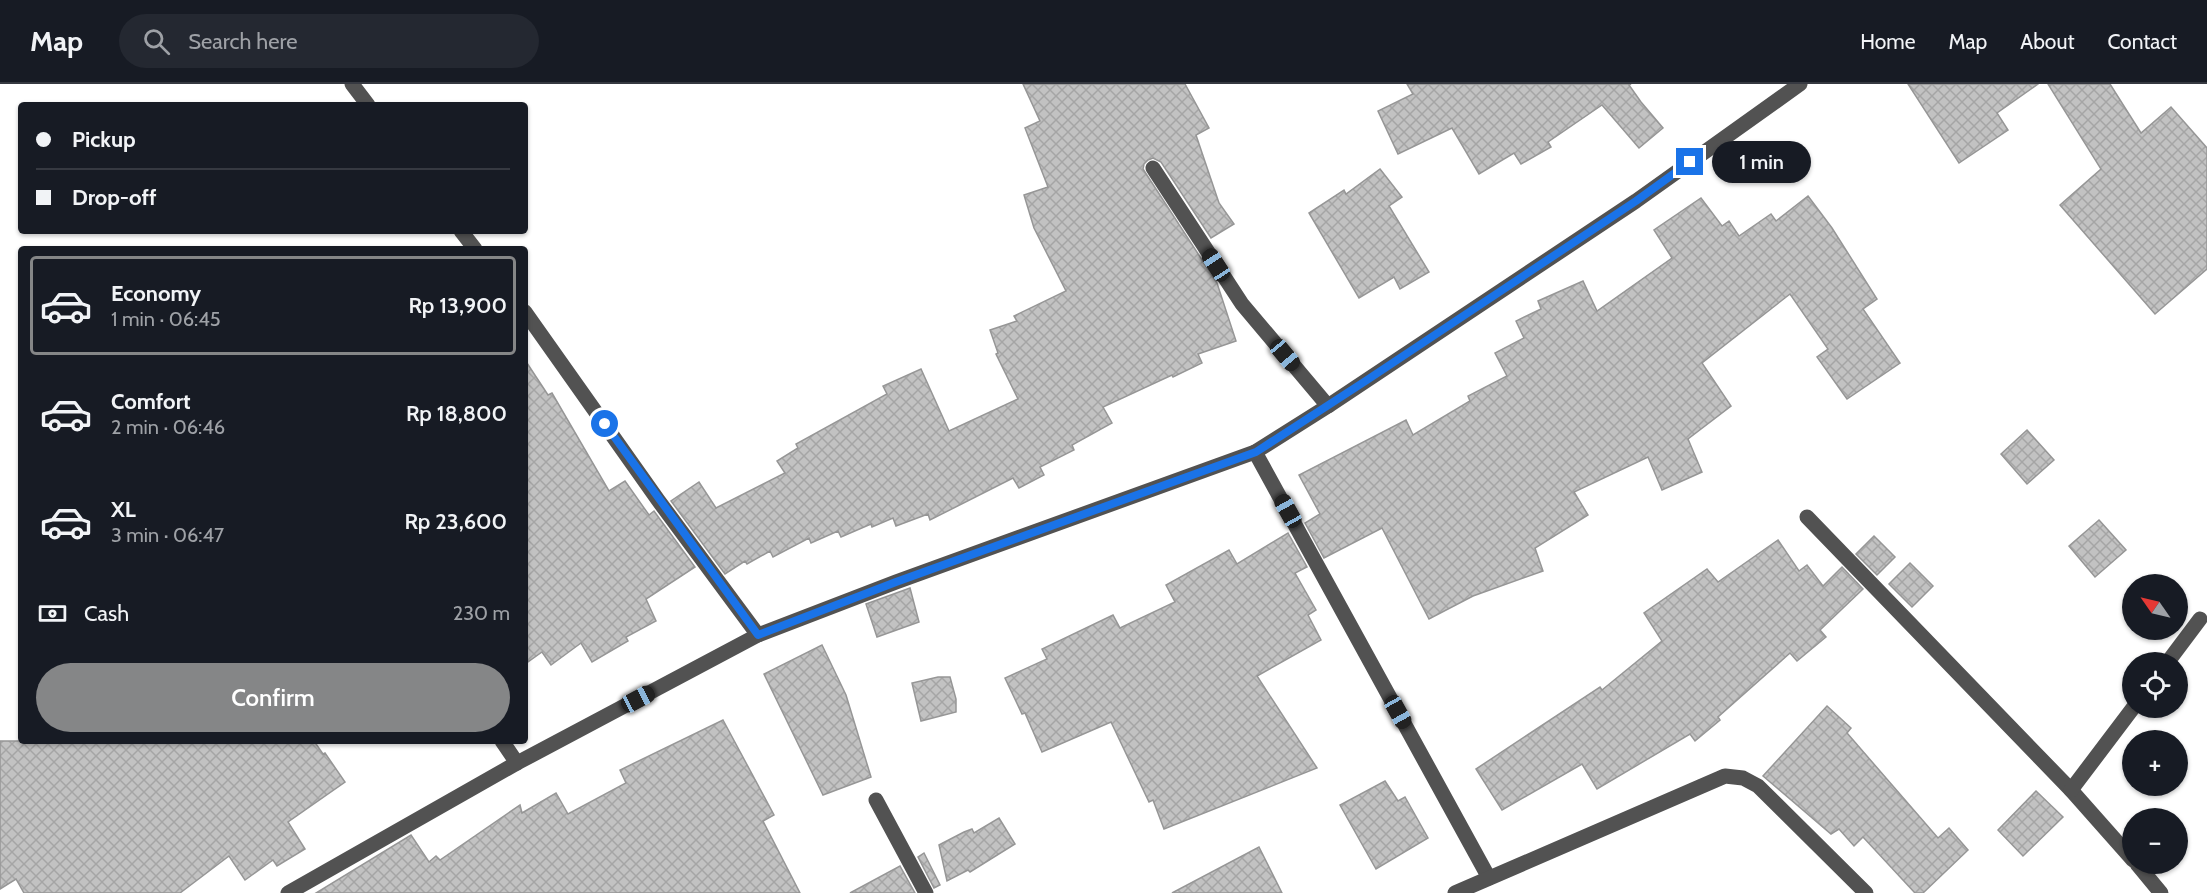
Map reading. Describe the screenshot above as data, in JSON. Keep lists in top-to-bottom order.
{
  "north": "top left",
  "page": {
    "header": "Map",
    "search": "Search here",
    "nav": [
      "Home",
      "Map",
      "About",
      "Contact"
    ],
    "banner": ["Pickup", "Drop-off"],
    "bubble": "1 min",
    "list": [
      {
        "name": "Economy",
        "note": "1 min · 06:45",
        "value": "Rp 13,900"
      },
      {
        "name": "Comfort",
        "note": "2 min · 06:46",
        "value": "Rp 18,800"
      },
      {
        "name": "XL",
        "note": "3 min · 06:47",
        "value": "Rp 23,600"
      }
    ],
    "map_buttons": ["+", "−"],
    "pay": ["Cash", "230 m"],
    "buttons": "Confirm"
  }
}
